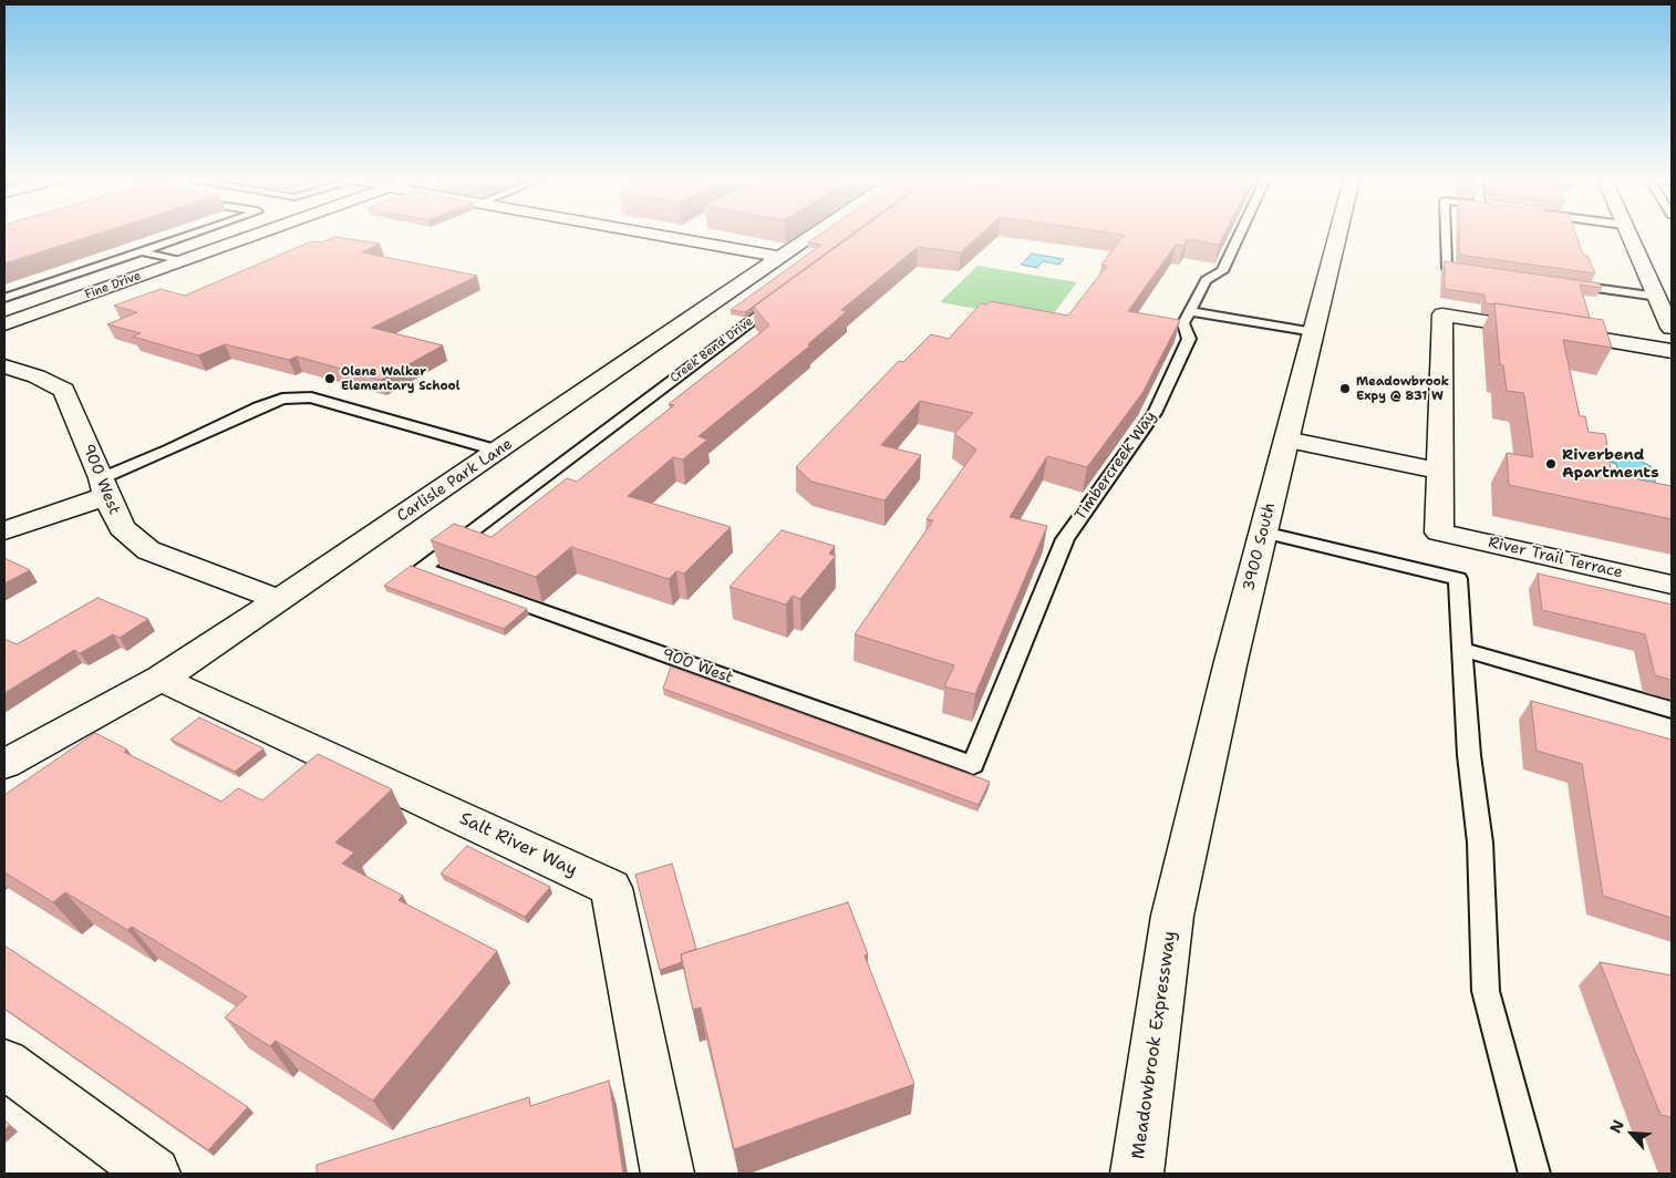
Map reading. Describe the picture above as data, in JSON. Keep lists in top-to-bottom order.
{
  "streets": {
    "street": [
      "Fine Drive",
      "900 West",
      "Carlisle Park Lane",
      "3900 South",
      "River Trail Terrace",
      "Salt River Way",
      "Meadowbrook Expressway"
    ],
    "lane": ["Creek Bend Drive", "Timbercreek Way"]
  },
  "crossings": [
    ["Creek Bend Drive", "900 West"],
    ["Timbercreek Way", "900 West"],
    ["900 West", "Carlisle Park Lane"],
    ["Carlisle Park Lane", "Salt River Way"],
    ["3900 South", "Meadowbrook Expressway"]
  ],
  "places": ["Olene Walker Elementary School", "Meadowbrook Expy @ 831 W", "Riverbend Apartments"],
  "north": "top left"
}
